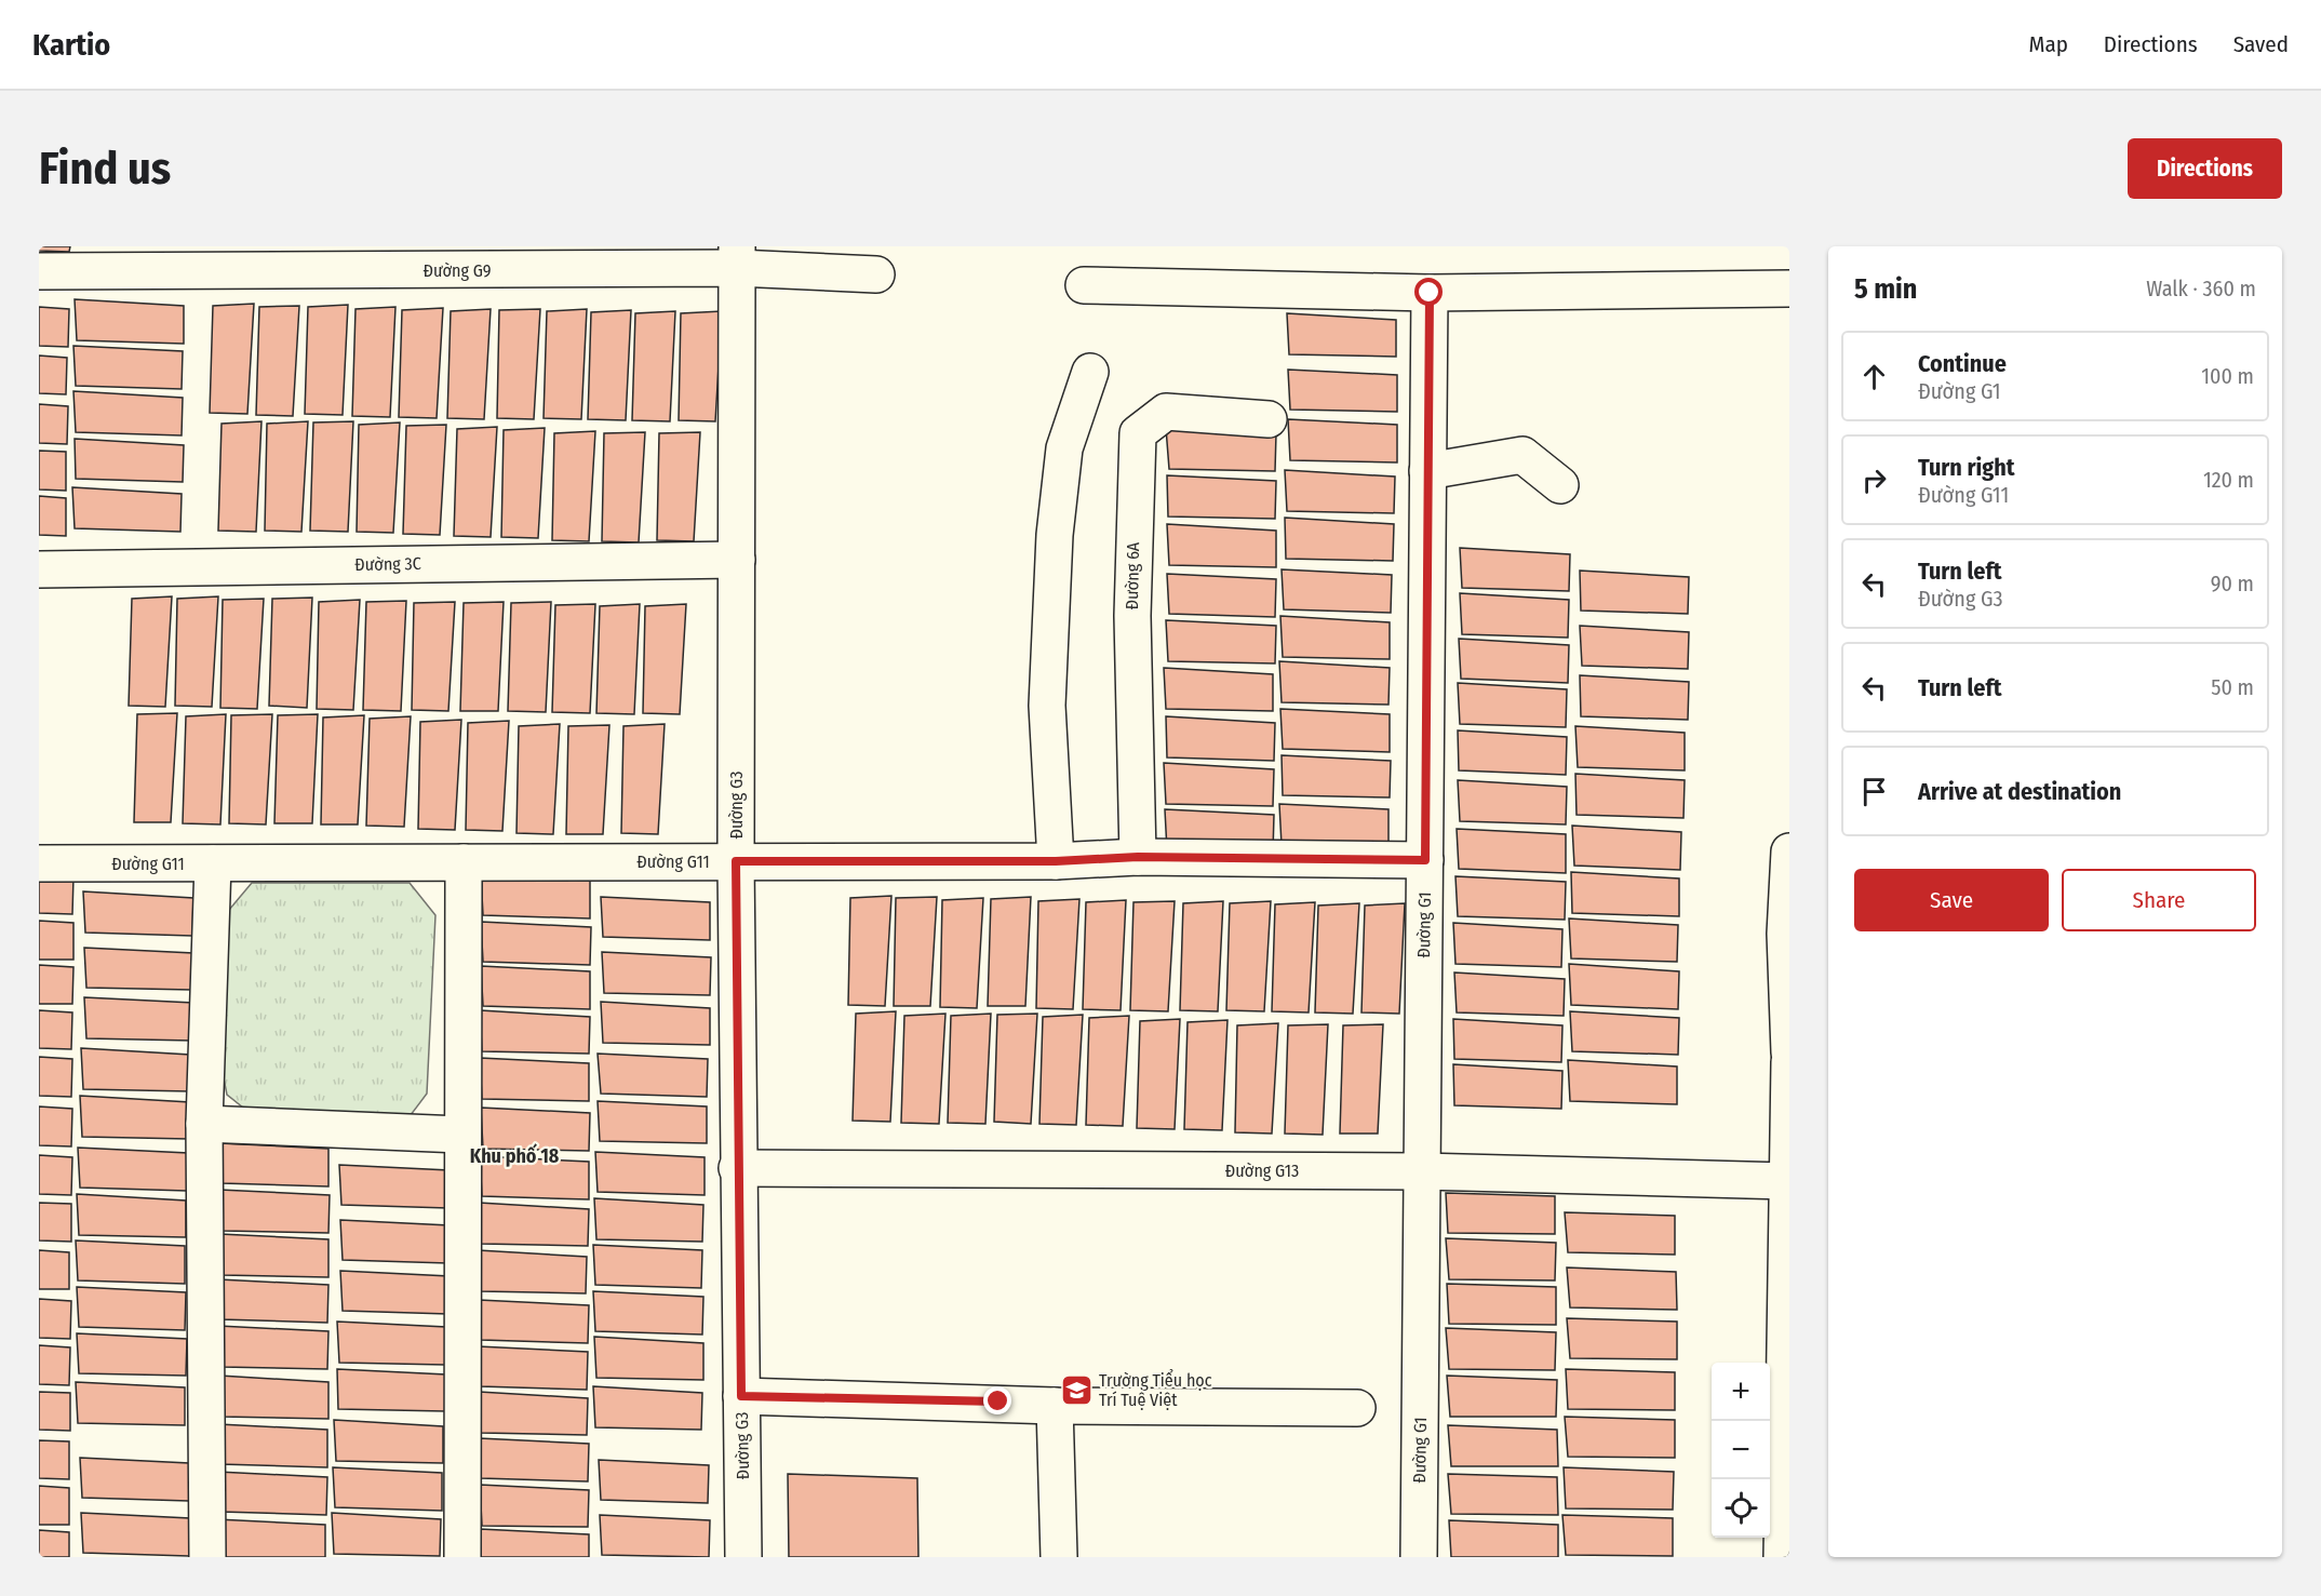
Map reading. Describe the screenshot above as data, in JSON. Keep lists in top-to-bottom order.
{
  "streets": {
    "street": [
      "Đường G9",
      "Đường 3C",
      "Đường 6A",
      "Đường G3",
      "Đường G11",
      "Đường G1",
      "Đường G13"
    ]
  },
  "crossings": [
    ["Đường G9", "Đường G3"],
    ["Đường 3C", "Đường G3"],
    ["Đường 6A", "Đường G11"],
    ["Đường G3", "Đường G11"],
    ["Đường G3", "Đường G13"],
    ["Đường G11", "Đường G1"],
    ["Đường G1", "Đường G13"]
  ],
  "districts": ["Khu phố 18"],
  "places": {
    "school or university": ["Trường Tiểu học Trí Tuệ Việt"]
  },
  "page": {
    "header": "Kartio",
    "nav": ["Map", "Directions", "Saved"],
    "buttons": [
      "Directions",
      ["Save", "Share"]
    ],
    "title": "Find us",
    "heading": ["5 min", "Walk · 360 m"],
    "list": [
      ["Continue", "Đường G1", "100 m"],
      ["Turn right", "Đường G11", "120 m"],
      ["Turn left", "Đường G3", "90 m"],
      ["Turn left", "50 m"],
      "Arrive at destination"
    ],
    "map_buttons": ["+", "−"]
  }
}
